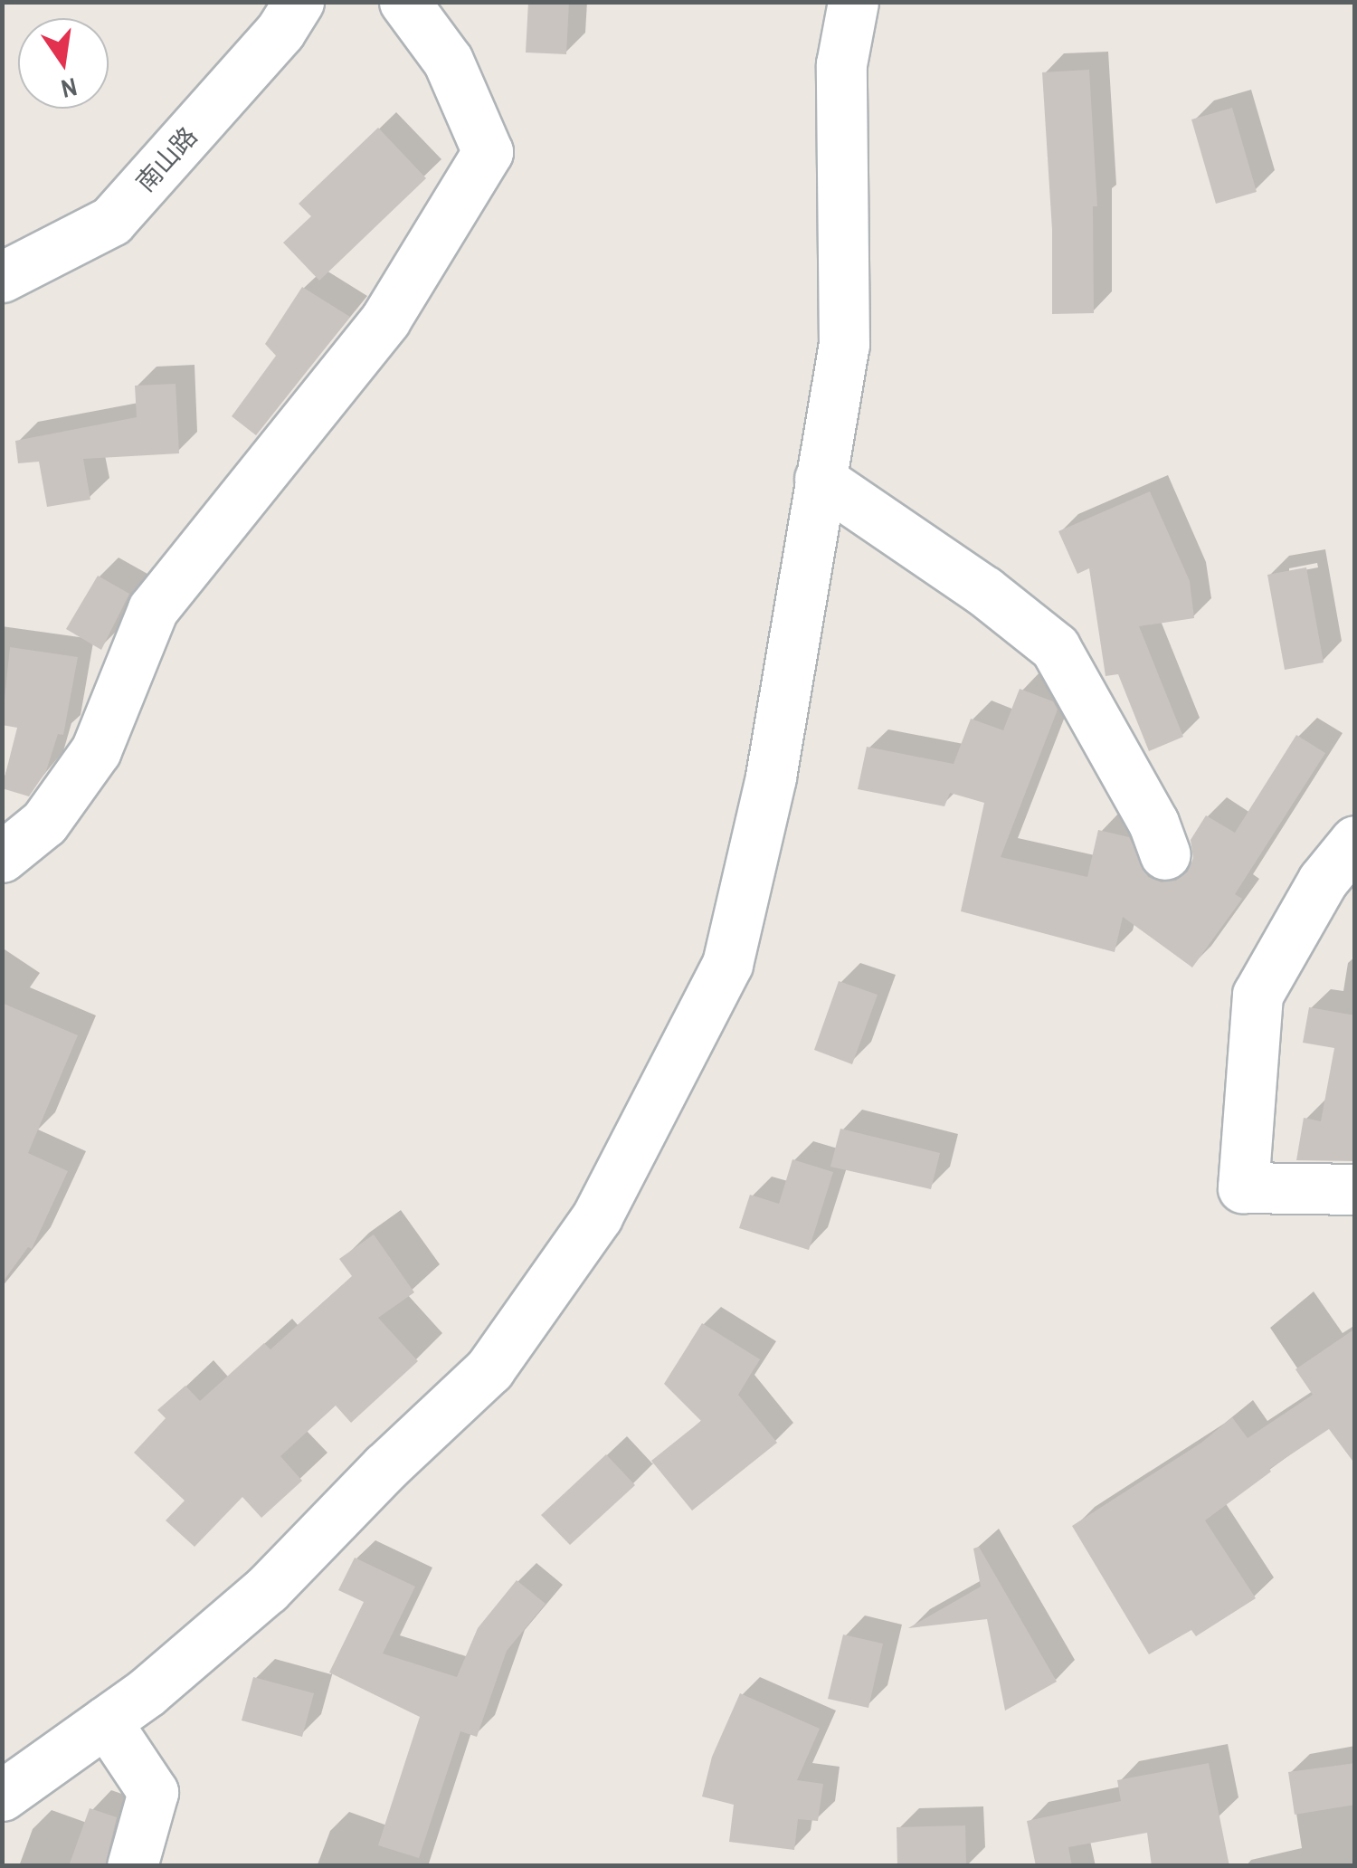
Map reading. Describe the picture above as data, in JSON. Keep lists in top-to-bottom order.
{
  "streets": {
    "street": ["南山路"]
  },
  "north": "bottom"
}
